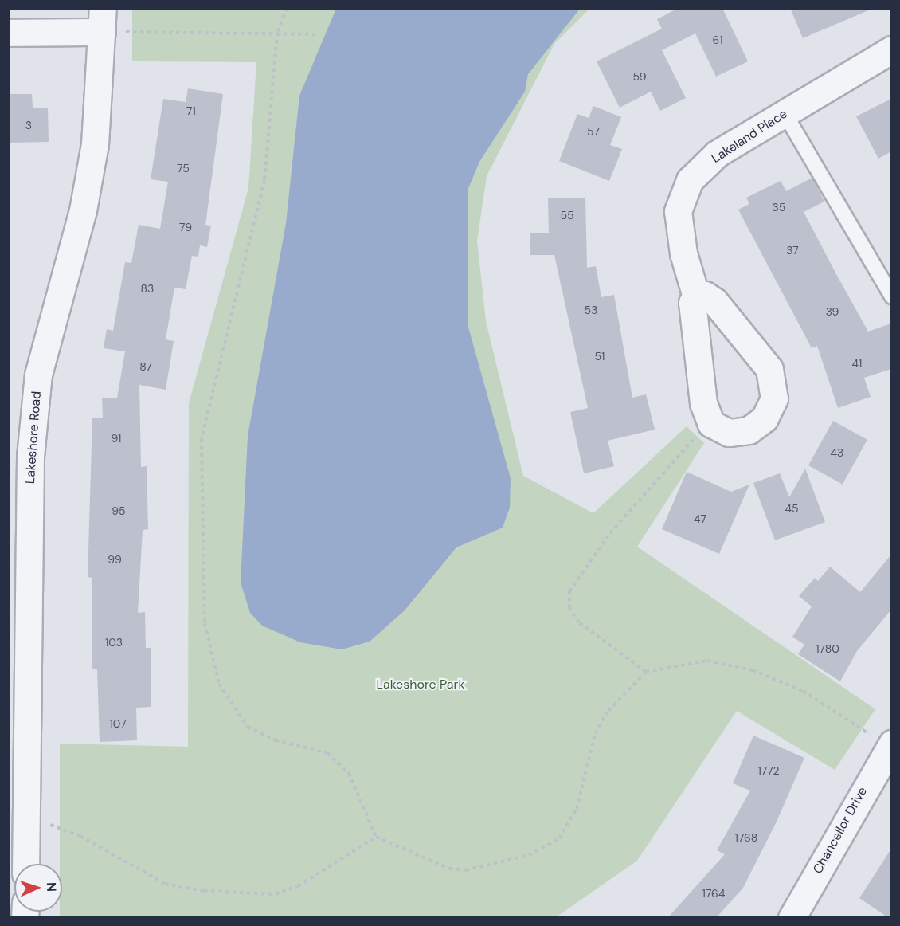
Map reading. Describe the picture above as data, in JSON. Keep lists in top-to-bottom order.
{
  "streets": {
    "street": ["Lakeland Place", "Lakeshore Road", "Chancellor Drive"]
  },
  "parks": ["Lakeshore Park"],
  "house_numbers": [
    "61",
    "59",
    "71",
    "3",
    "57",
    "75",
    "35",
    "55",
    "79",
    "37",
    "83",
    "53",
    "39",
    "51",
    "41",
    "87",
    "91",
    "43",
    "45",
    "95",
    "47",
    "99",
    "103",
    "1780",
    "107",
    "1772",
    "1768",
    "1764"
  ],
  "north": "right"
}
